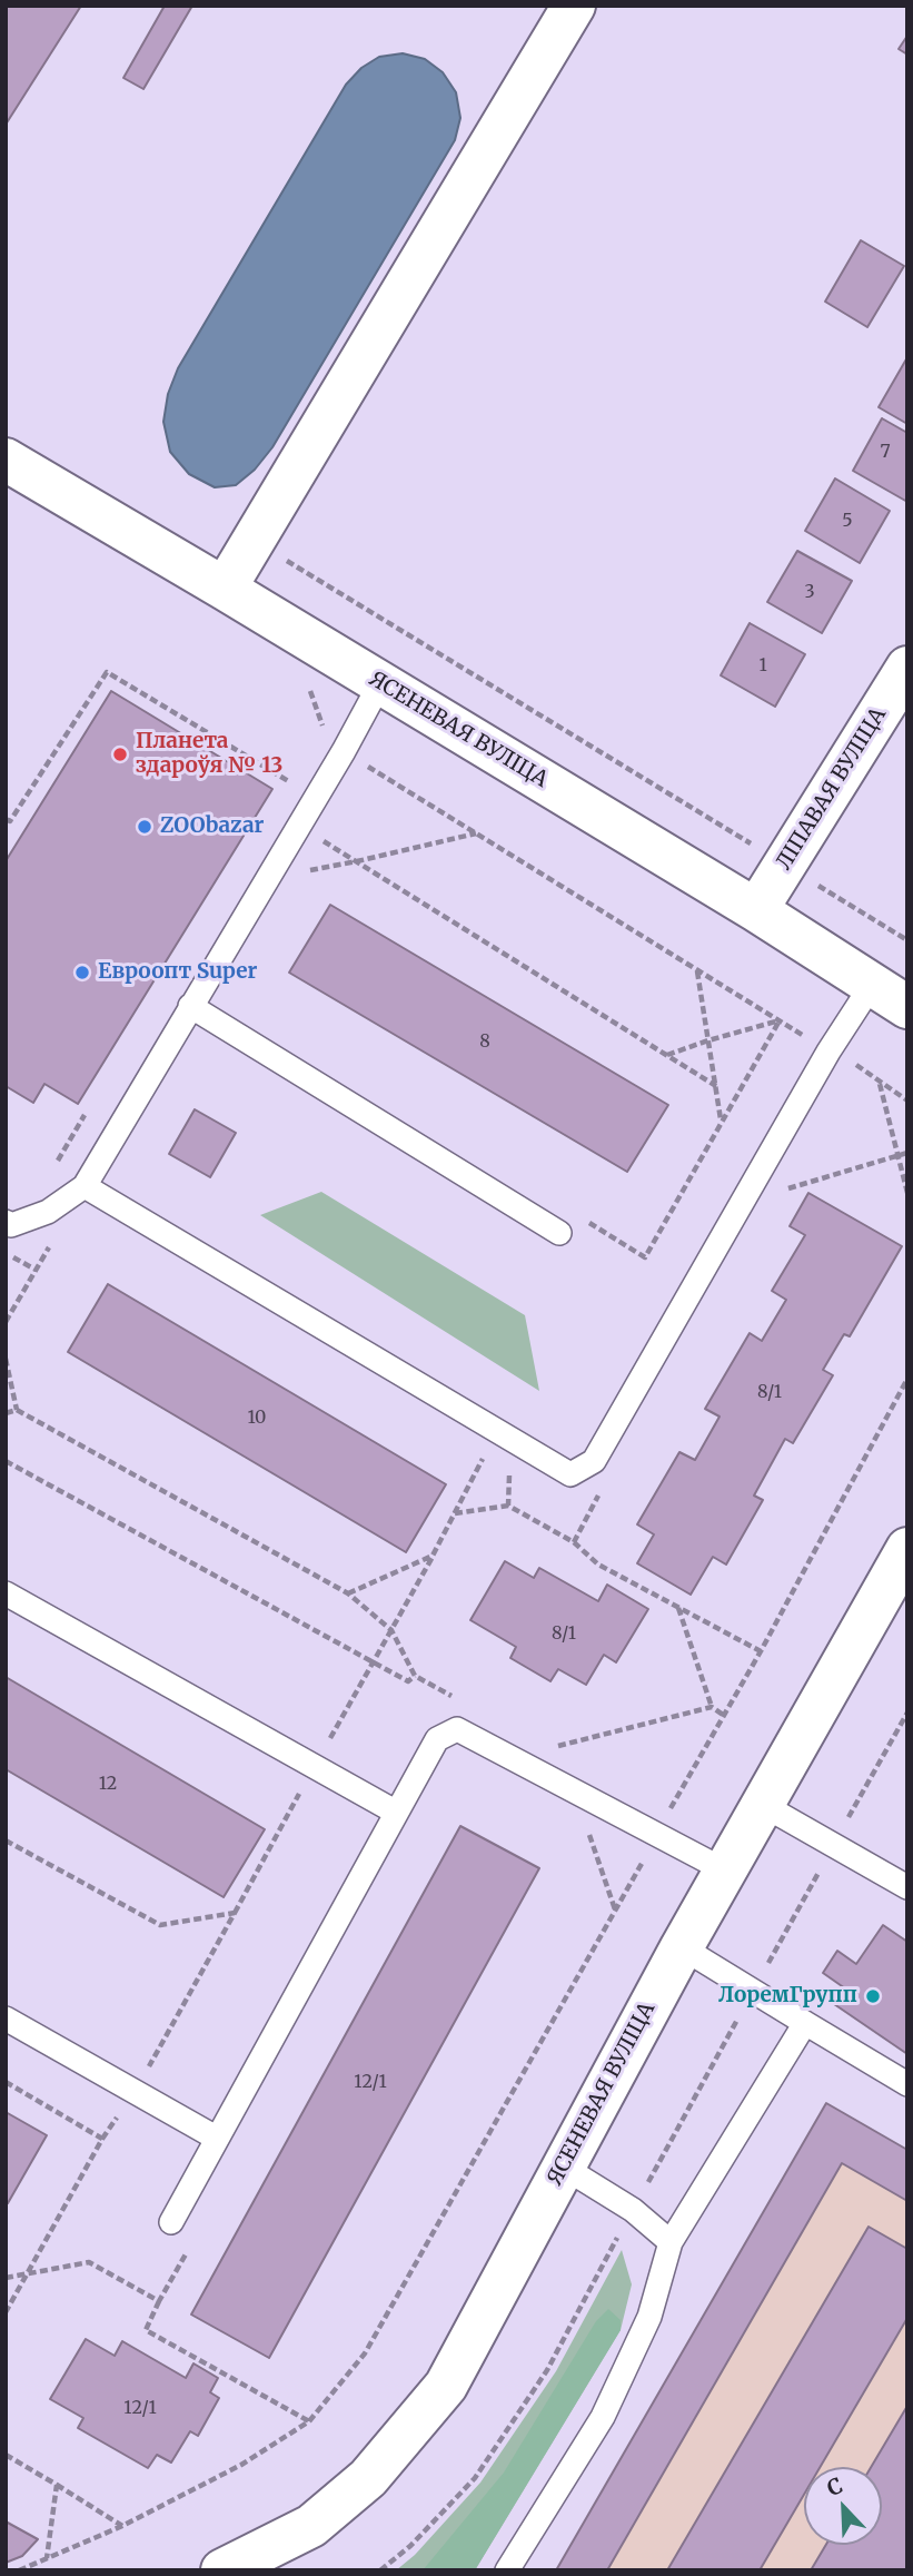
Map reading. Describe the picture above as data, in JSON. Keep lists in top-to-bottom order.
{
  "streets": {
    "street": ["ЯСЕНЕВАЯ ВУЛІЦА", "ЛІПАВАЯ ВУЛІЦА"]
  },
  "crossings": [
    ["ЯСЕНЕВАЯ ВУЛІЦА", "ЛІПАВАЯ ВУЛІЦА"]
  ],
  "places": [
    "Планета здароўя № 13",
    "ZOObazar",
    "Евроопт Super",
    "ЛоремГрупп"
  ],
  "house_numbers": [
    "7",
    "5",
    "3",
    "1",
    "8",
    "8/1",
    "10",
    "8/1",
    "12",
    "12/1",
    "12/1"
  ],
  "north": "top left"
}
